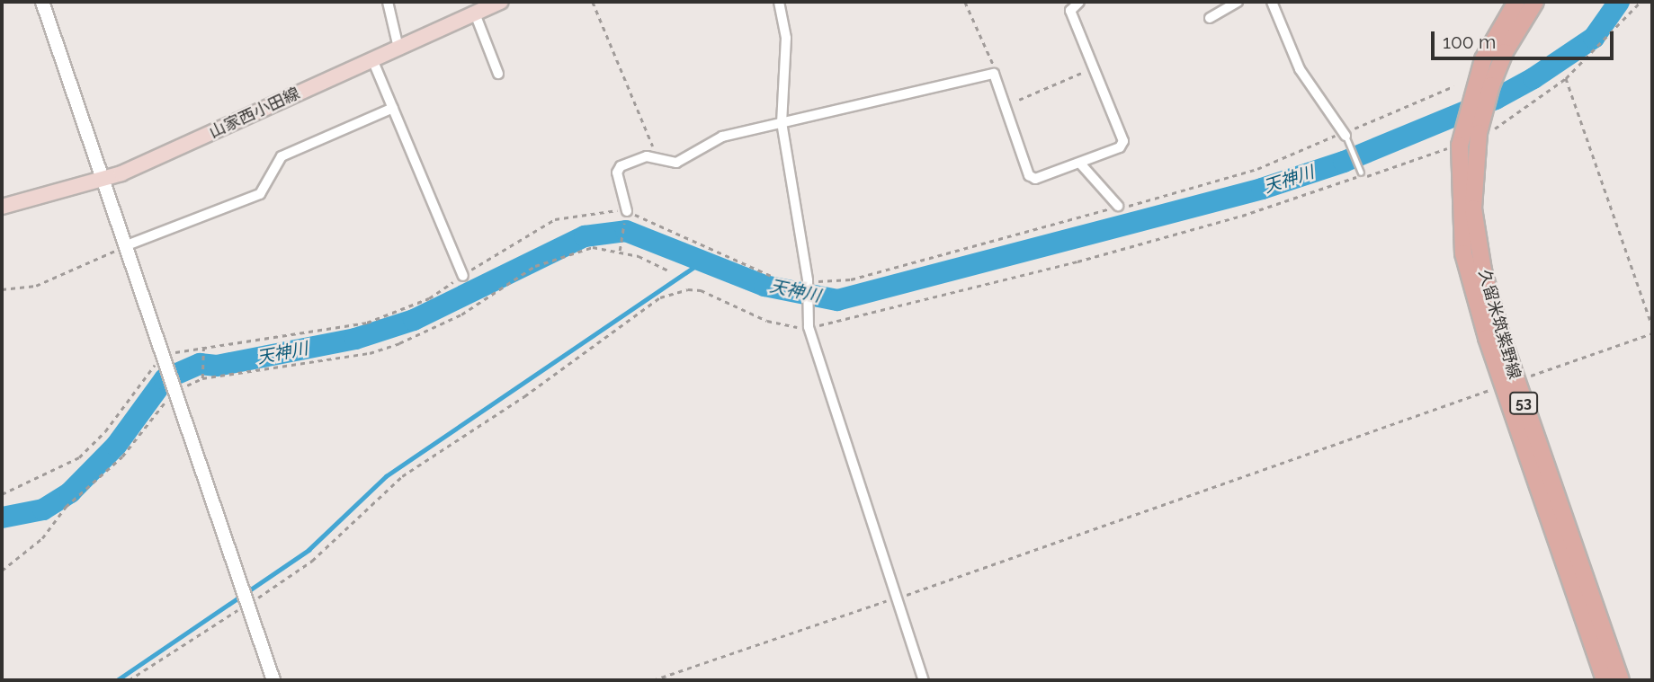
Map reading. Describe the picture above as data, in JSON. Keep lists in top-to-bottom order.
{
  "streets": {
    "main road": ["山家西小田線", "久留米筑紫野線", "53"]
  },
  "water": ["天神川"],
  "scale_bar": "100 m"
}
